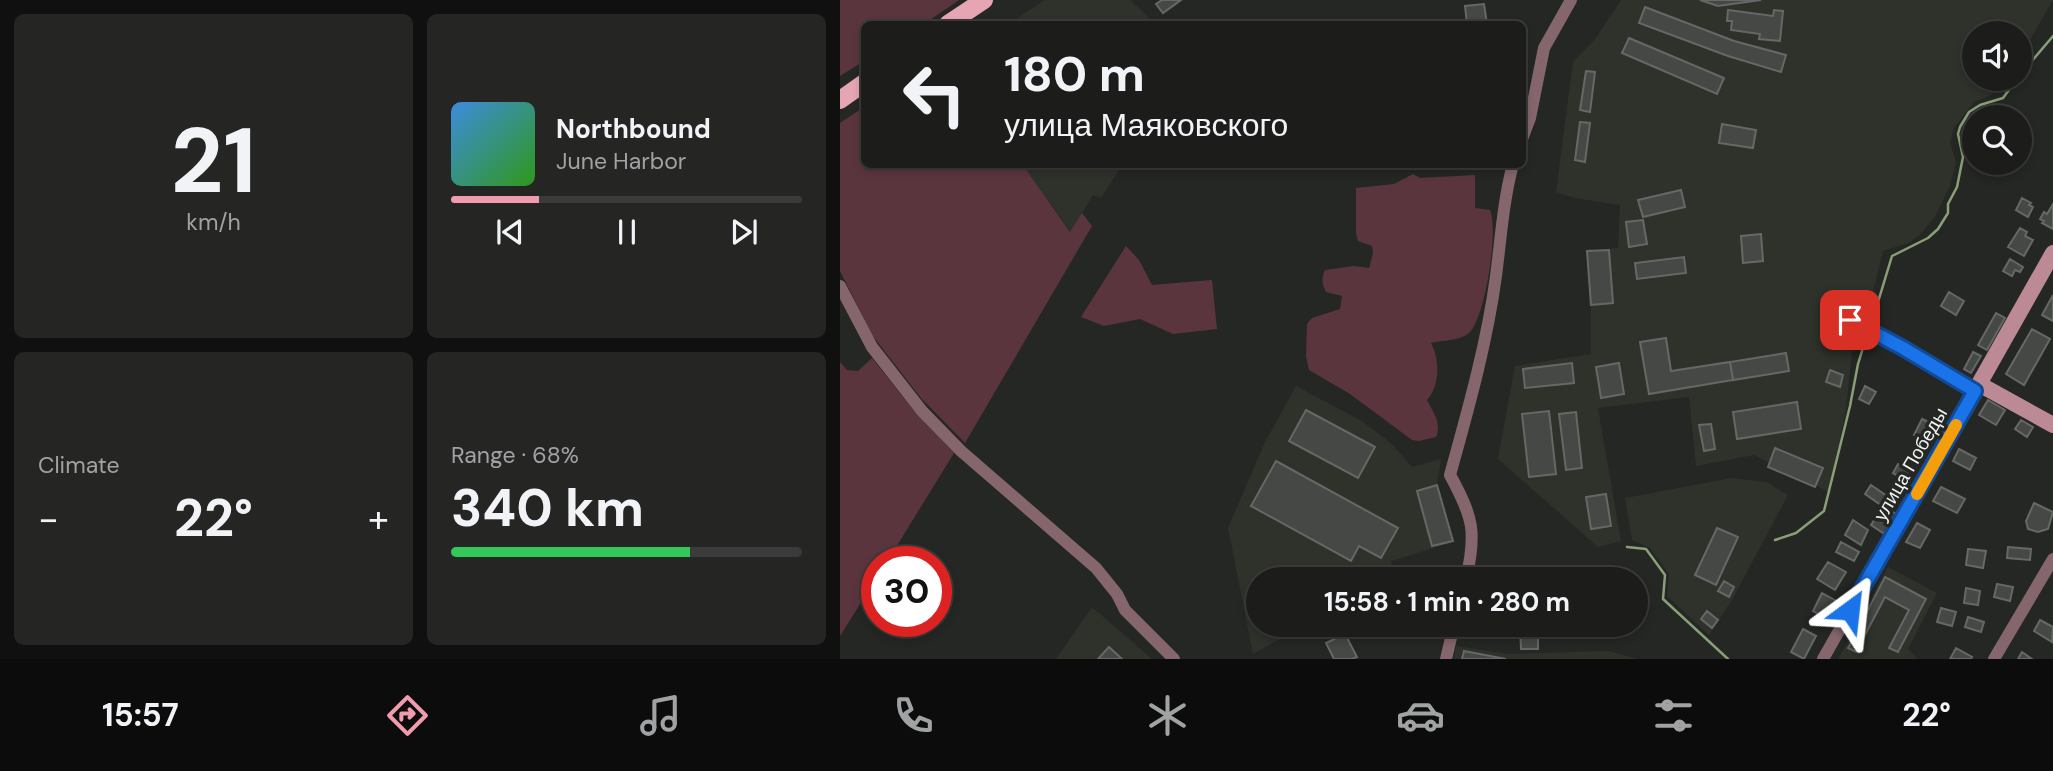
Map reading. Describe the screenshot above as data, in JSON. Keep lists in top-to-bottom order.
{
  "streets": {
    "street": ["улица Победы"]
  },
  "page": {
    "tile": [
      ["21", "km/h"],
      "Climate",
      ["Range · 68%", "340 km"]
    ],
    "turn": ["180 m", "улица Маяковского"],
    "song": ["Northbound", "June Harbor"],
    "heat": ["−", "22°", "+"],
    "limit": "30",
    "trip": "15:58 · 1 min · 280 m",
    "tabs": ["15:57", "22°"]
  }
}
